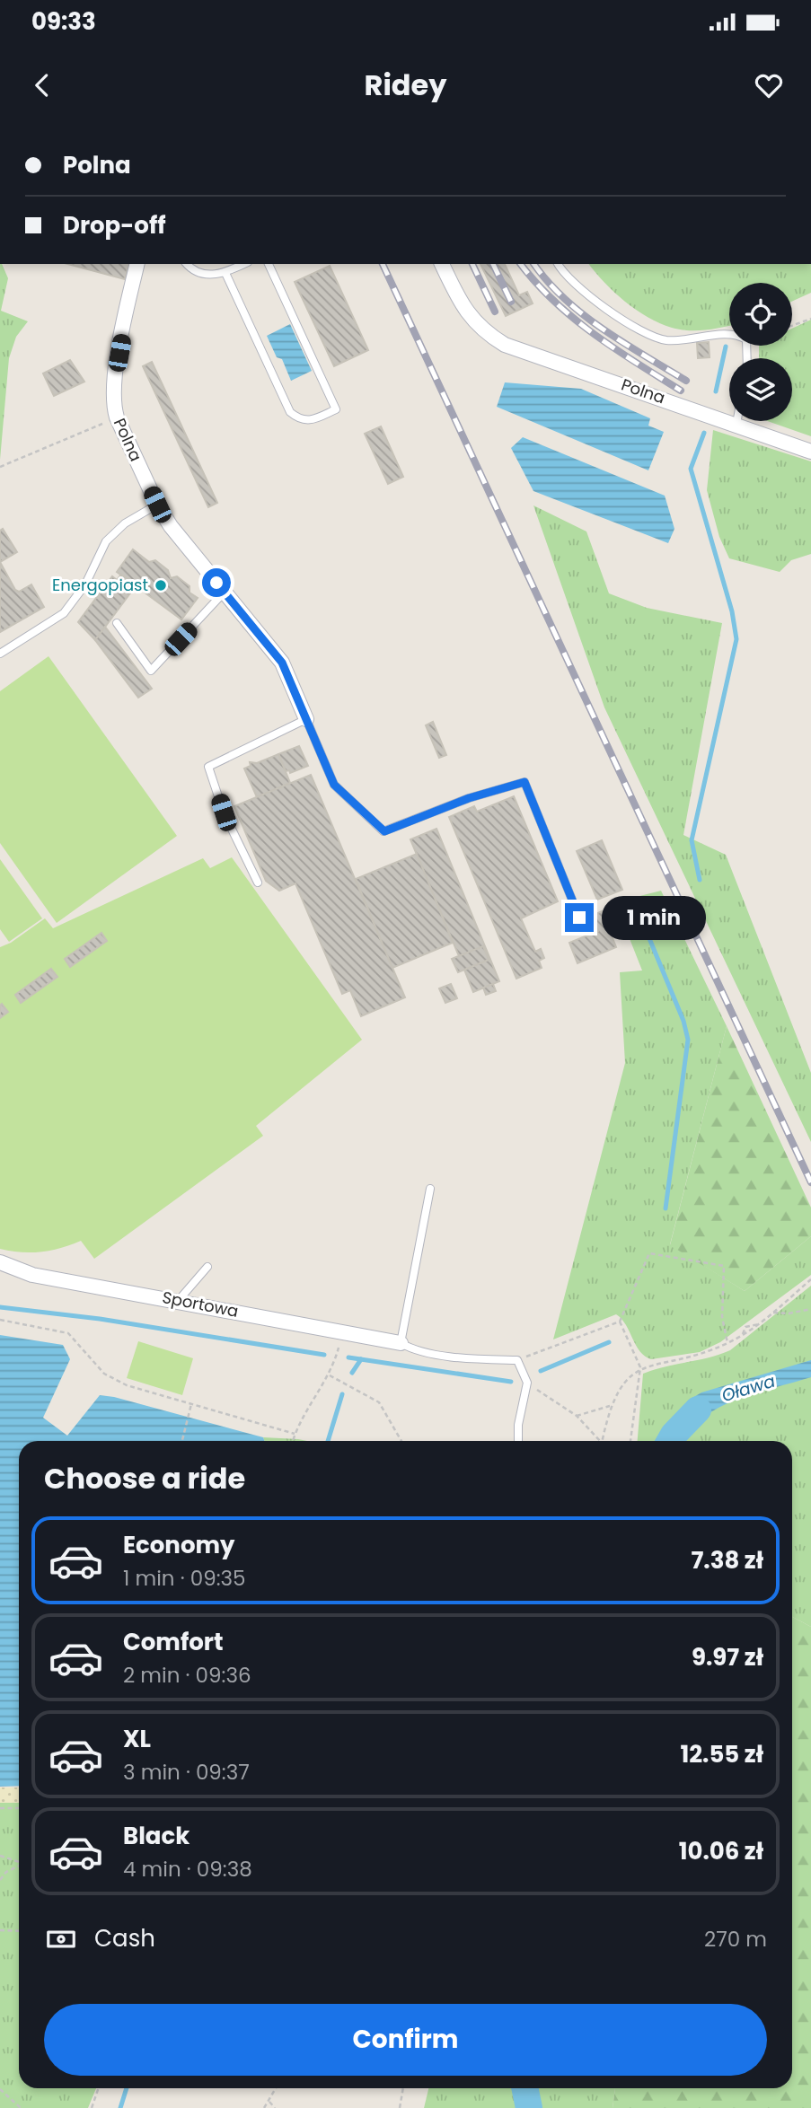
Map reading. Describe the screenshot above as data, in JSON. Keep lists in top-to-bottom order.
{
  "streets": {
    "street": ["Polna", "Sportowa"]
  },
  "water": ["Oława"],
  "places": ["Energopiast"],
  "page": {
    "status": "09:33",
    "header": "Ridey",
    "banner": ["Polna", "Drop-off"],
    "bubble": "1 min",
    "heading": "Choose a ride",
    "list": [
      {
        "name": "Economy",
        "note": "1 min · 09:35",
        "value": "7.38 zł"
      },
      {
        "name": "Comfort",
        "note": "2 min · 09:36",
        "value": "9.97 zł"
      },
      {
        "name": "XL",
        "note": "3 min · 09:37",
        "value": "12.55 zł"
      },
      {
        "name": "Black",
        "note": "4 min · 09:38",
        "value": "10.06 zł"
      }
    ],
    "pay": ["Cash", "270 m"],
    "buttons": "Confirm"
  }
}
